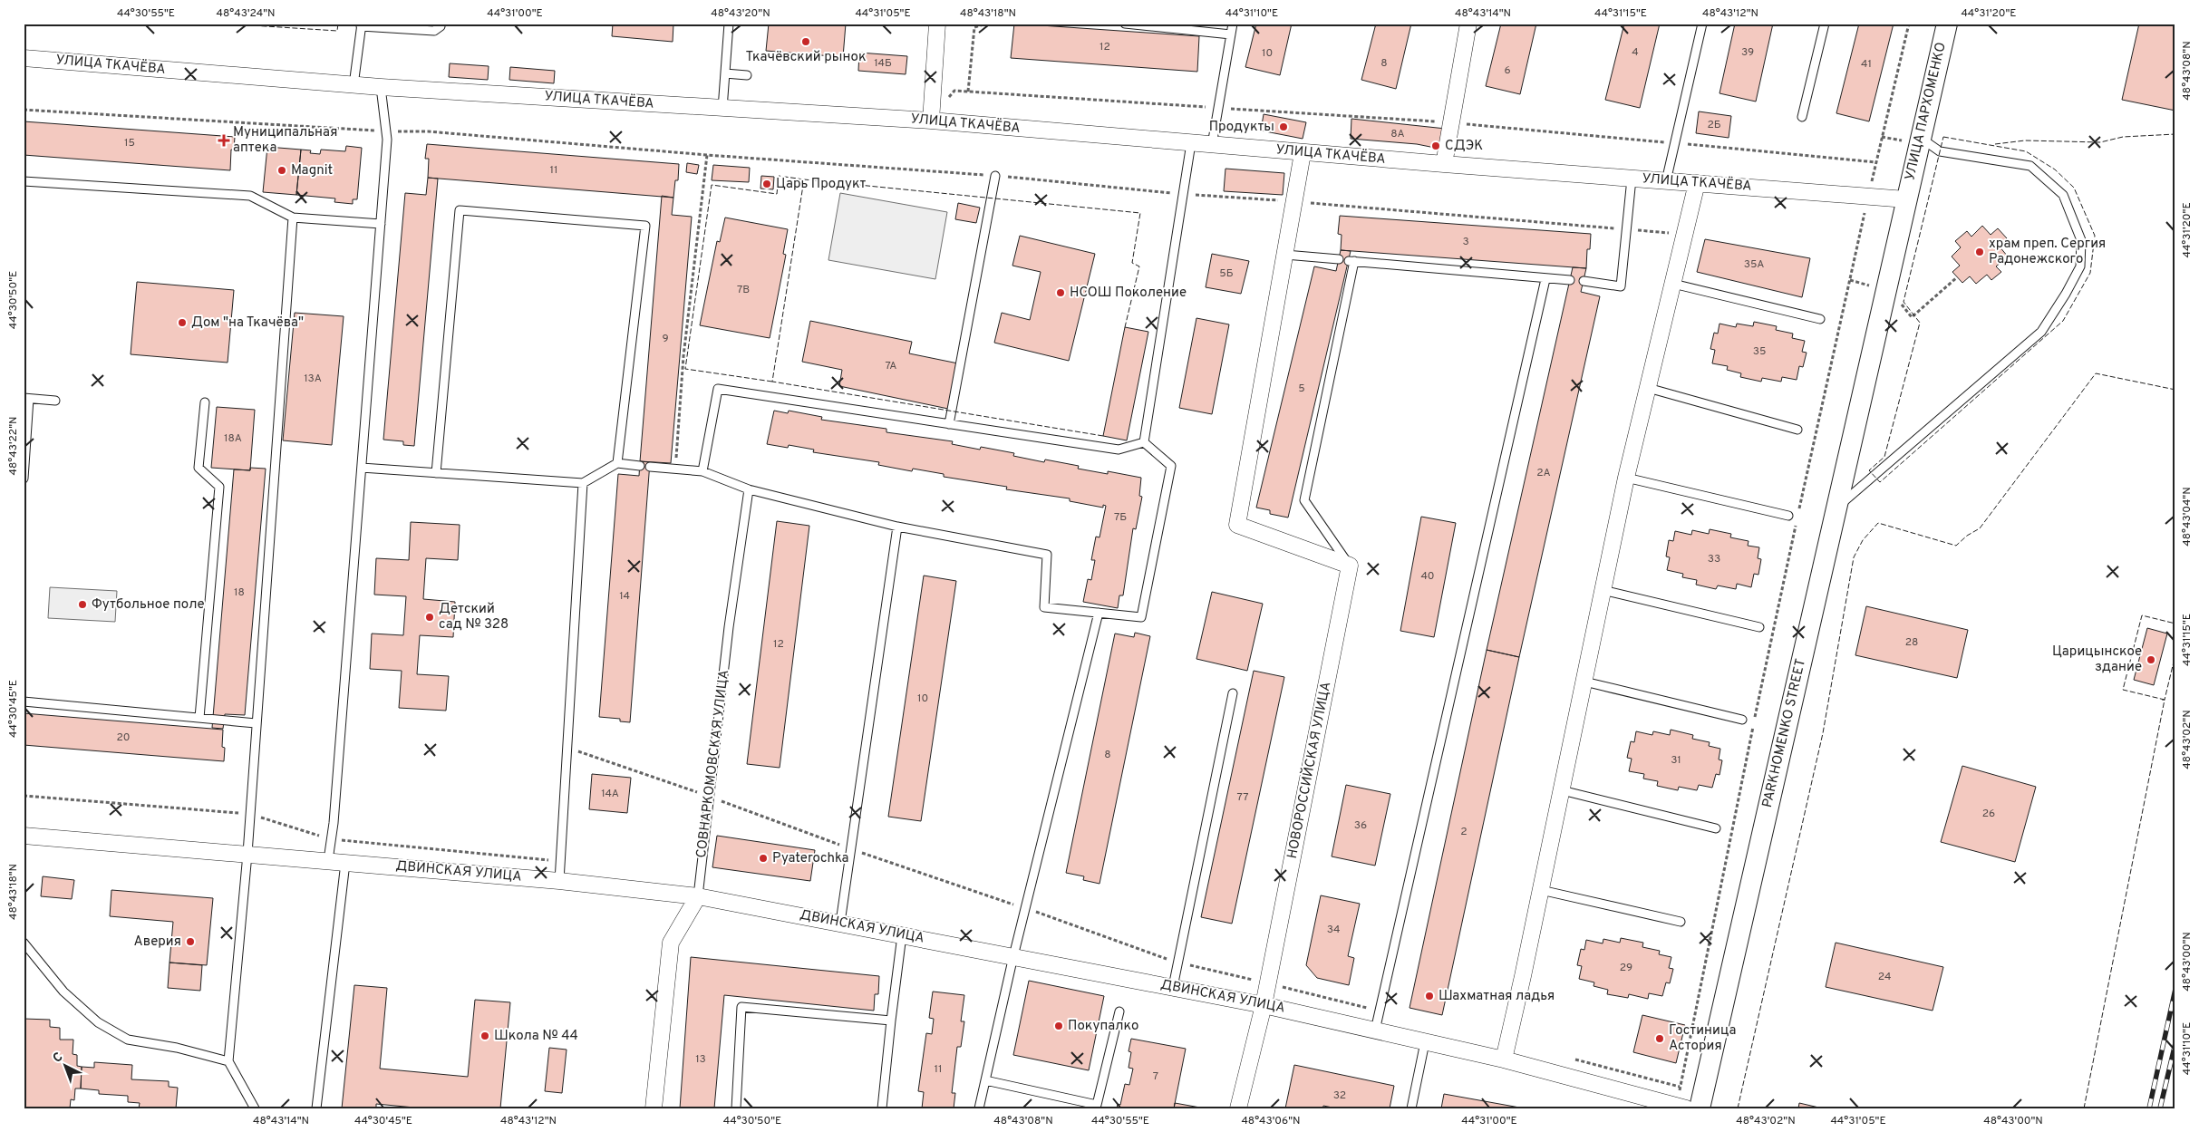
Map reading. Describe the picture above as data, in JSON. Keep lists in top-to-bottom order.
{
  "streets": {
    "street": [
      "УЛИЦА ТКАЧЁВА",
      "УЛИЦА ПАРХОМЕНКО",
      "PARKHOMENKO STREET",
      "СОВНАРКОМОВСКАЯ УЛИЦА",
      "НОВОРОССИЙСКАЯ УЛИЦА",
      "ДВИНСКАЯ УЛИЦА"
    ]
  },
  "crossings": [
    ["УЛИЦА ТКАЧЁВА", "УЛИЦА ПАРХОМЕНКО"],
    ["УЛИЦА ТКАЧЁВА", "PARKHOMENKO STREET"],
    ["УЛИЦА ПАРХОМЕНКО", "PARKHOMENKO STREET"],
    ["СОВНАРКОМОВСКАЯ УЛИЦА", "ДВИНСКАЯ УЛИЦА"],
    ["НОВОРОССИЙСКАЯ УЛИЦА", "ДВИНСКАЯ УЛИЦА"]
  ],
  "places": {
    "other": [
      "Ткачёвский рынок",
      "Продукты",
      "СДЭК",
      "Magnit",
      "Царь Продукт",
      "храм преп. Сергия Радонежского",
      "НСОШ Поколение",
      "Дом \"на Ткачёва\"",
      "Футбольное поле",
      "Детский сад № 328",
      "Царицынское здание",
      "Pyaterochka",
      "Аверия",
      "Шахматная ладья",
      "Покупалко",
      "Школа № 44",
      "Гостиница Астория"
    ],
    "health": ["Муниципальная аптека"]
  },
  "house_numbers": [
    "12",
    "4",
    "39",
    "10",
    "14Б",
    "8",
    "41",
    "6",
    "2Б",
    "8А",
    "15",
    "11",
    "3",
    "35А",
    "5Б",
    "7В",
    "9",
    "35",
    "7А",
    "13А",
    "5",
    "18А",
    "2А",
    "7Б",
    "33",
    "40",
    "18",
    "14",
    "28",
    "12",
    "10",
    "20",
    "8",
    "31",
    "14А",
    "77",
    "26",
    "36",
    "2",
    "34",
    "29",
    "24",
    "13",
    "11",
    "7",
    "32"
  ],
  "north": "top left",
  "coordinates": [
    "44°30'55\"E",
    "48°43'24\"N",
    "44°31'00\"E",
    "48°43'20\"N",
    "44°31'05\"E",
    "48°43'18\"N",
    "44°31'10\"E",
    "48°43'14\"N",
    "44°31'15\"E",
    "48°43'12\"N",
    "44°31'20\"E",
    "48°43'08\"N",
    "44°30'50\"E",
    "48°43'22\"N",
    "48°43'04\"N",
    "44°30'45\"E",
    "48°43'02\"N",
    "48°43'00\"N",
    "48°43'06\"N"
  ]
}
